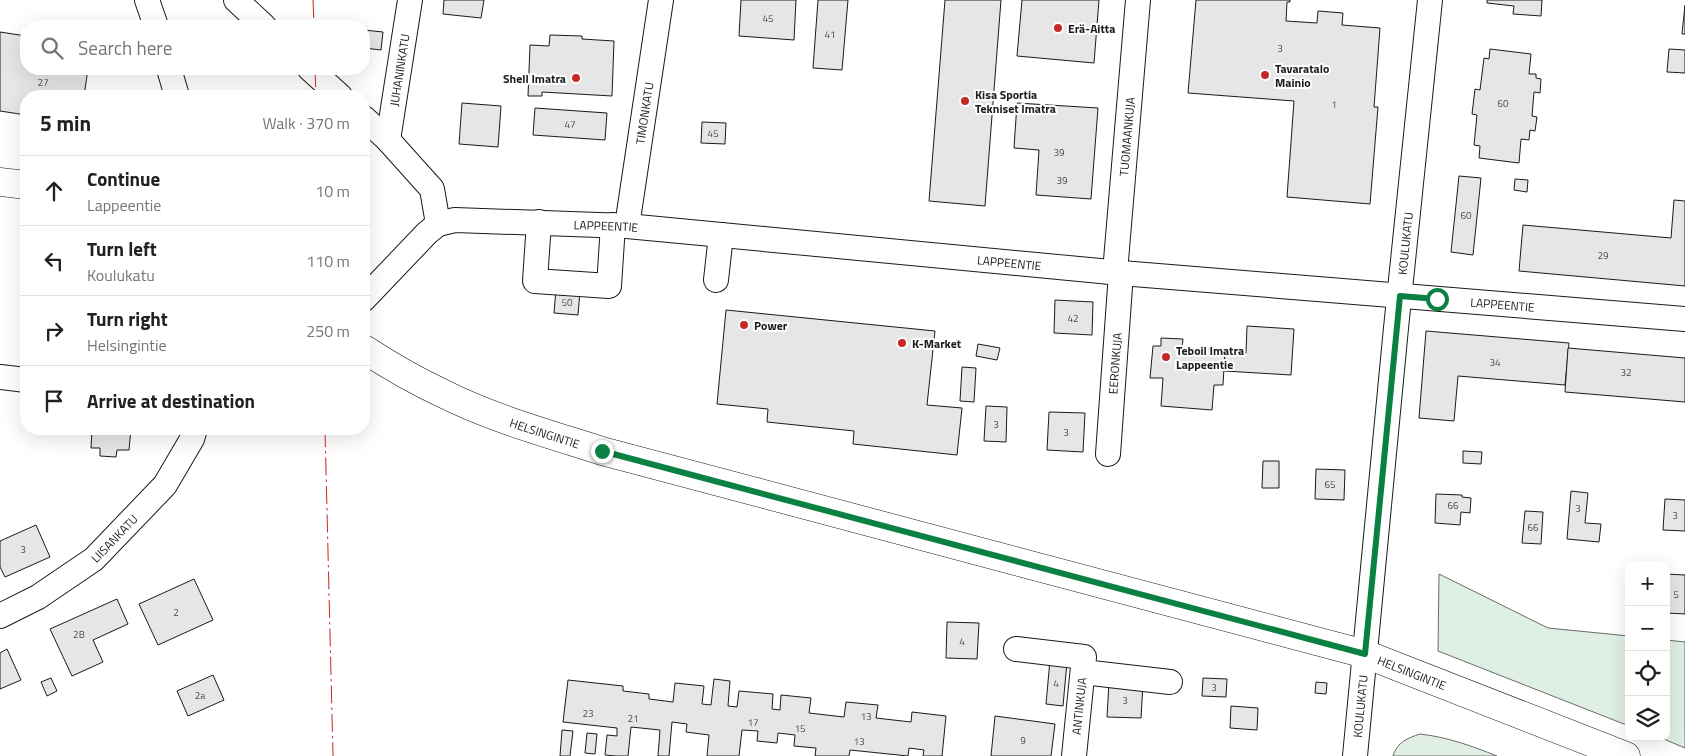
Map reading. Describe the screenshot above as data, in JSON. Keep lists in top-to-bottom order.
{
  "streets": {
    "main road": ["HELSINGINTIE"],
    "street": [
      "JUHANINKATU",
      "TIMONKATU",
      "TUOMAANKUJA",
      "LAPPEENTIE",
      "KOULUKATU",
      "EERONKUJA",
      "LIISANKATU",
      "ANTINKUJA"
    ]
  },
  "crossings": [
    ["TIMONKATU", "LAPPEENTIE"],
    ["TUOMAANKUJA", "LAPPEENTIE"],
    ["TUOMAANKUJA", "EERONKUJA"],
    ["LAPPEENTIE", "KOULUKATU"],
    ["LAPPEENTIE", "EERONKUJA"],
    ["KOULUKATU", "HELSINGINTIE"]
  ],
  "places": [
    "Erä-Aitta",
    "Tavaratalo Mainio",
    "Shell Imatra",
    "Kisa Sportia Tekniset Imatra",
    "Power",
    "K-Market",
    "Teboil Imatra Lappeentie"
  ],
  "house_numbers": [
    "45",
    "41",
    "3",
    "27",
    "60",
    "1",
    "47",
    "45",
    "39",
    "39",
    "60",
    "29",
    "50",
    "42",
    "34",
    "32",
    "3",
    "3",
    "65",
    "66",
    "3",
    "3",
    "66",
    "3",
    "5",
    "2",
    "2B",
    "4",
    "4",
    "3",
    "2a",
    "3",
    "23",
    "13",
    "21",
    "17",
    "15",
    "9",
    "13"
  ],
  "page": {
    "search": "Search here",
    "heading": ["5 min", "Walk · 370 m"],
    "list": [
      ["Continue", "Lappeentie", "10 m"],
      ["Turn left", "Koulukatu", "110 m"],
      ["Turn right", "Helsingintie", "250 m"],
      "Arrive at destination"
    ],
    "map_buttons": ["+", "−"]
  }
}
